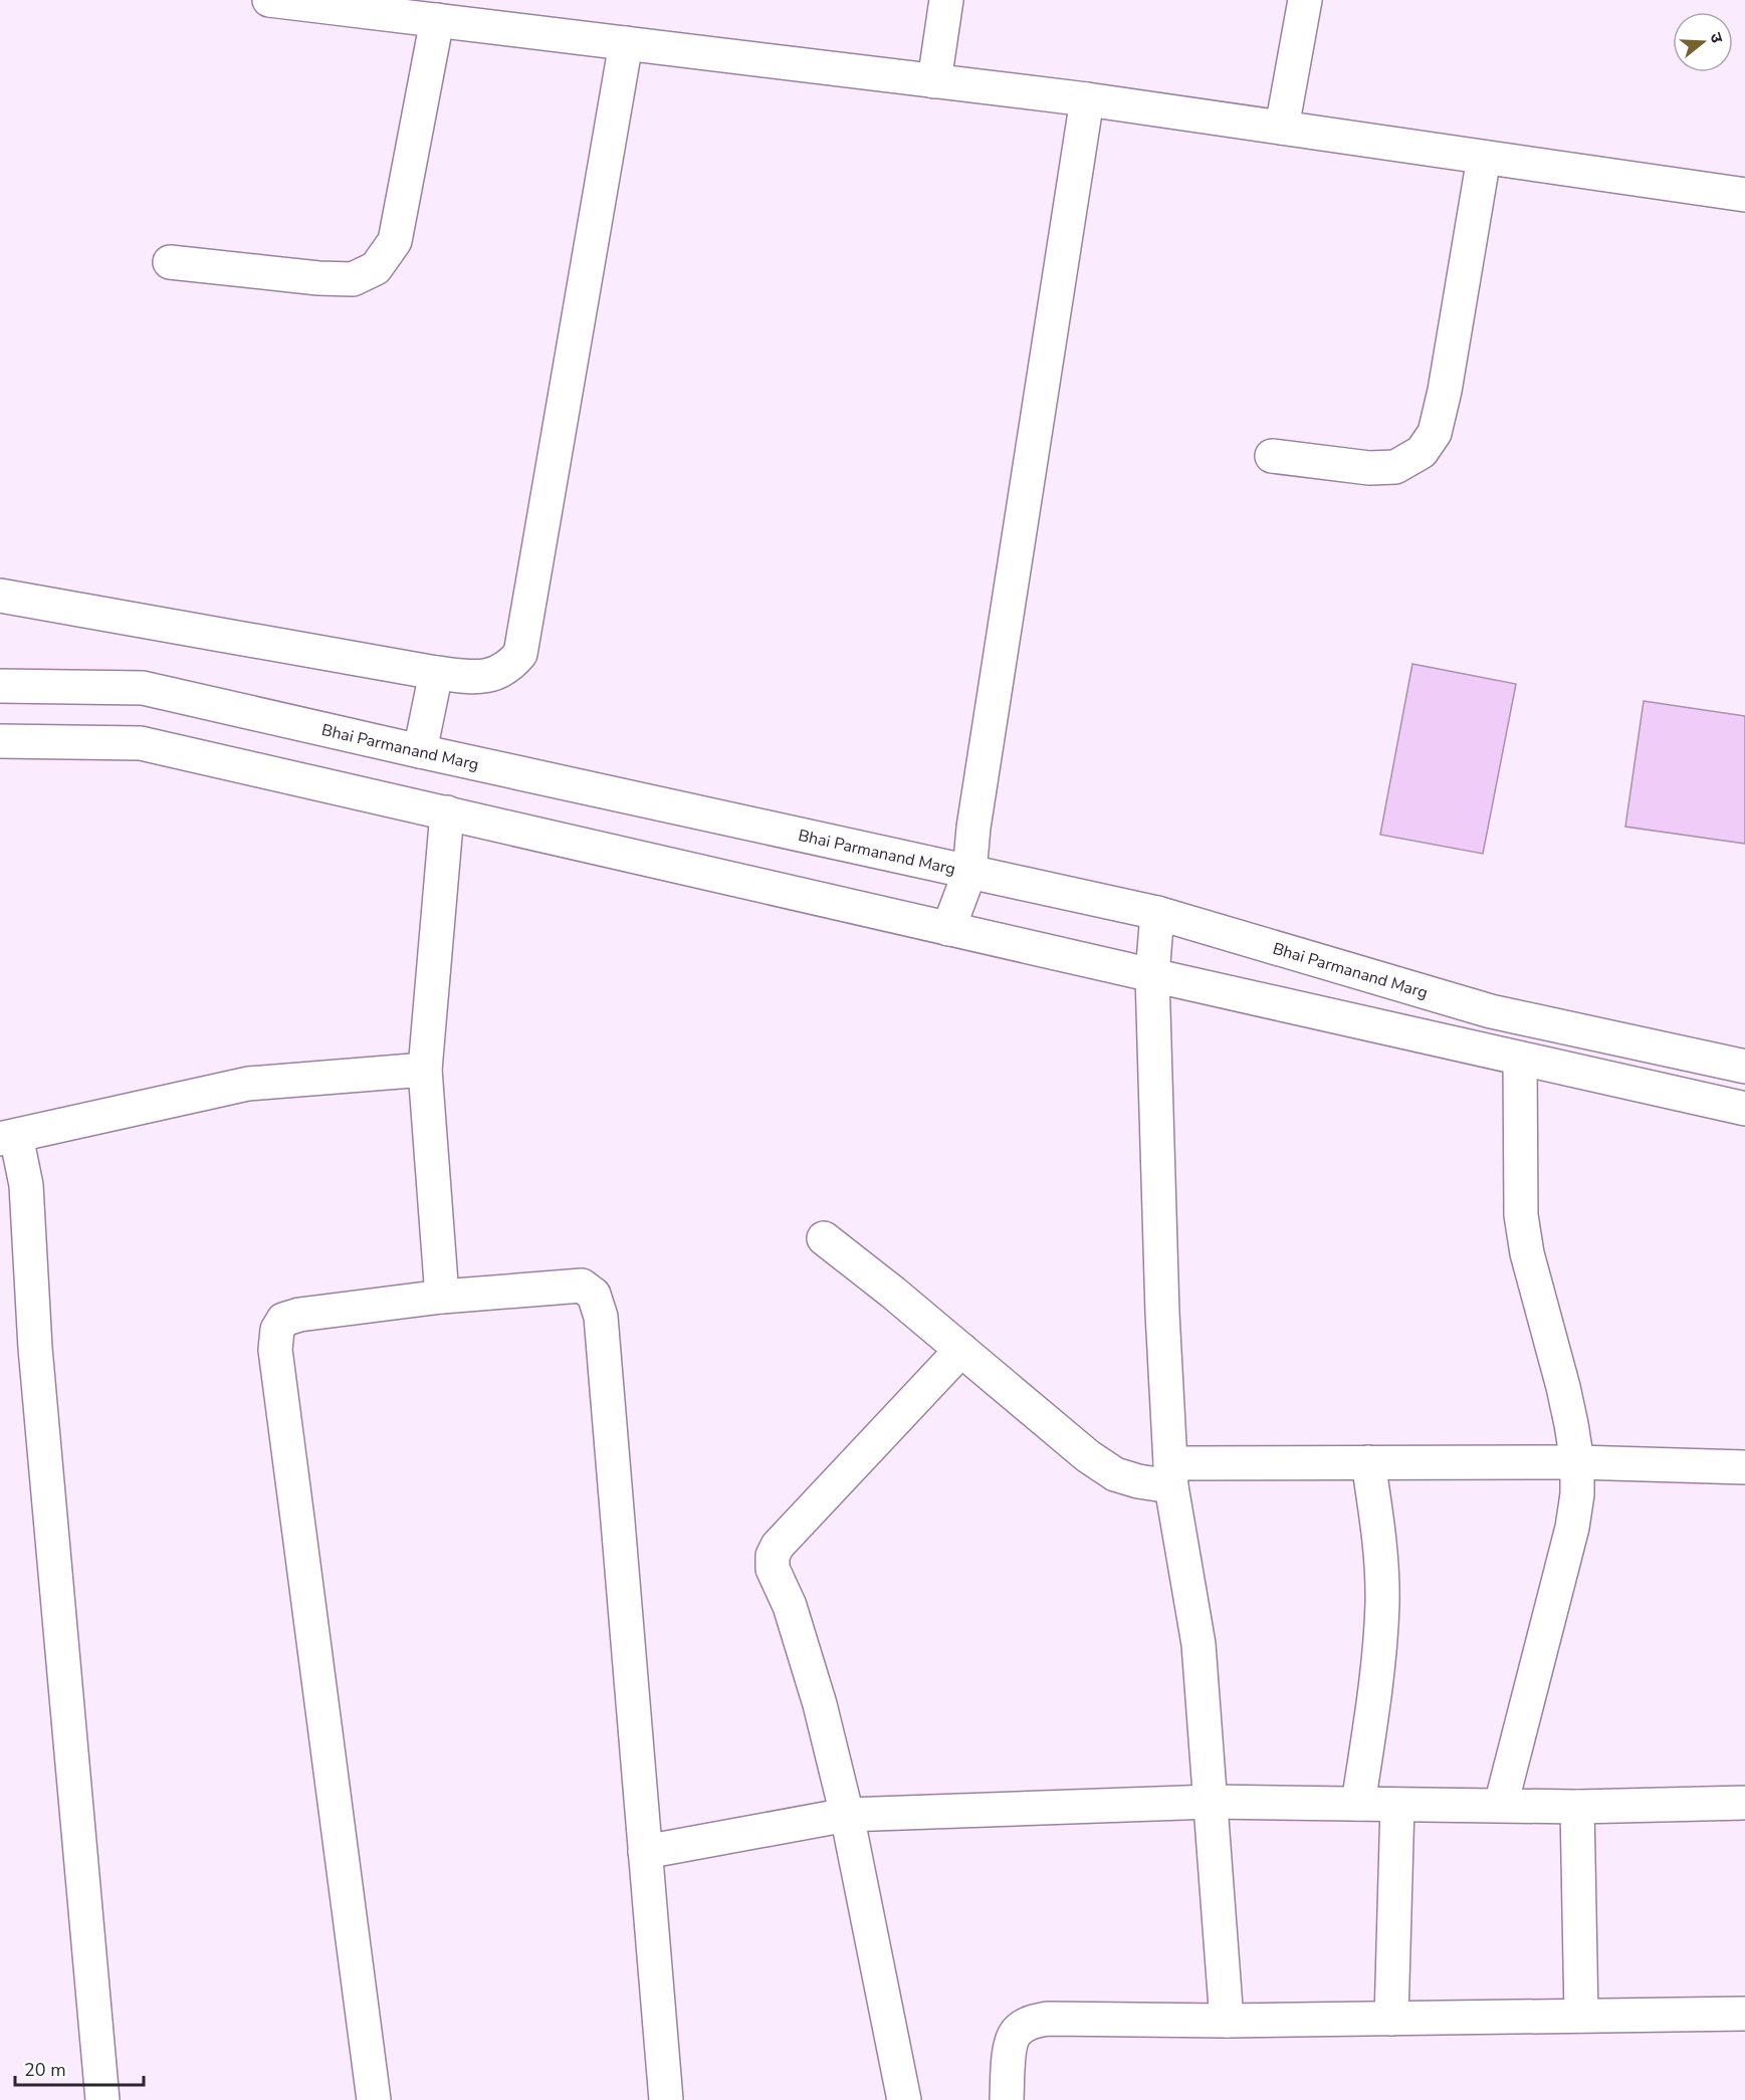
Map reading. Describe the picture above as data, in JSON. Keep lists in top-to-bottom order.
{
  "streets": {
    "street": ["Bhai Parmanand Marg"]
  },
  "scale_bar": "20 m",
  "north": "right"
}
